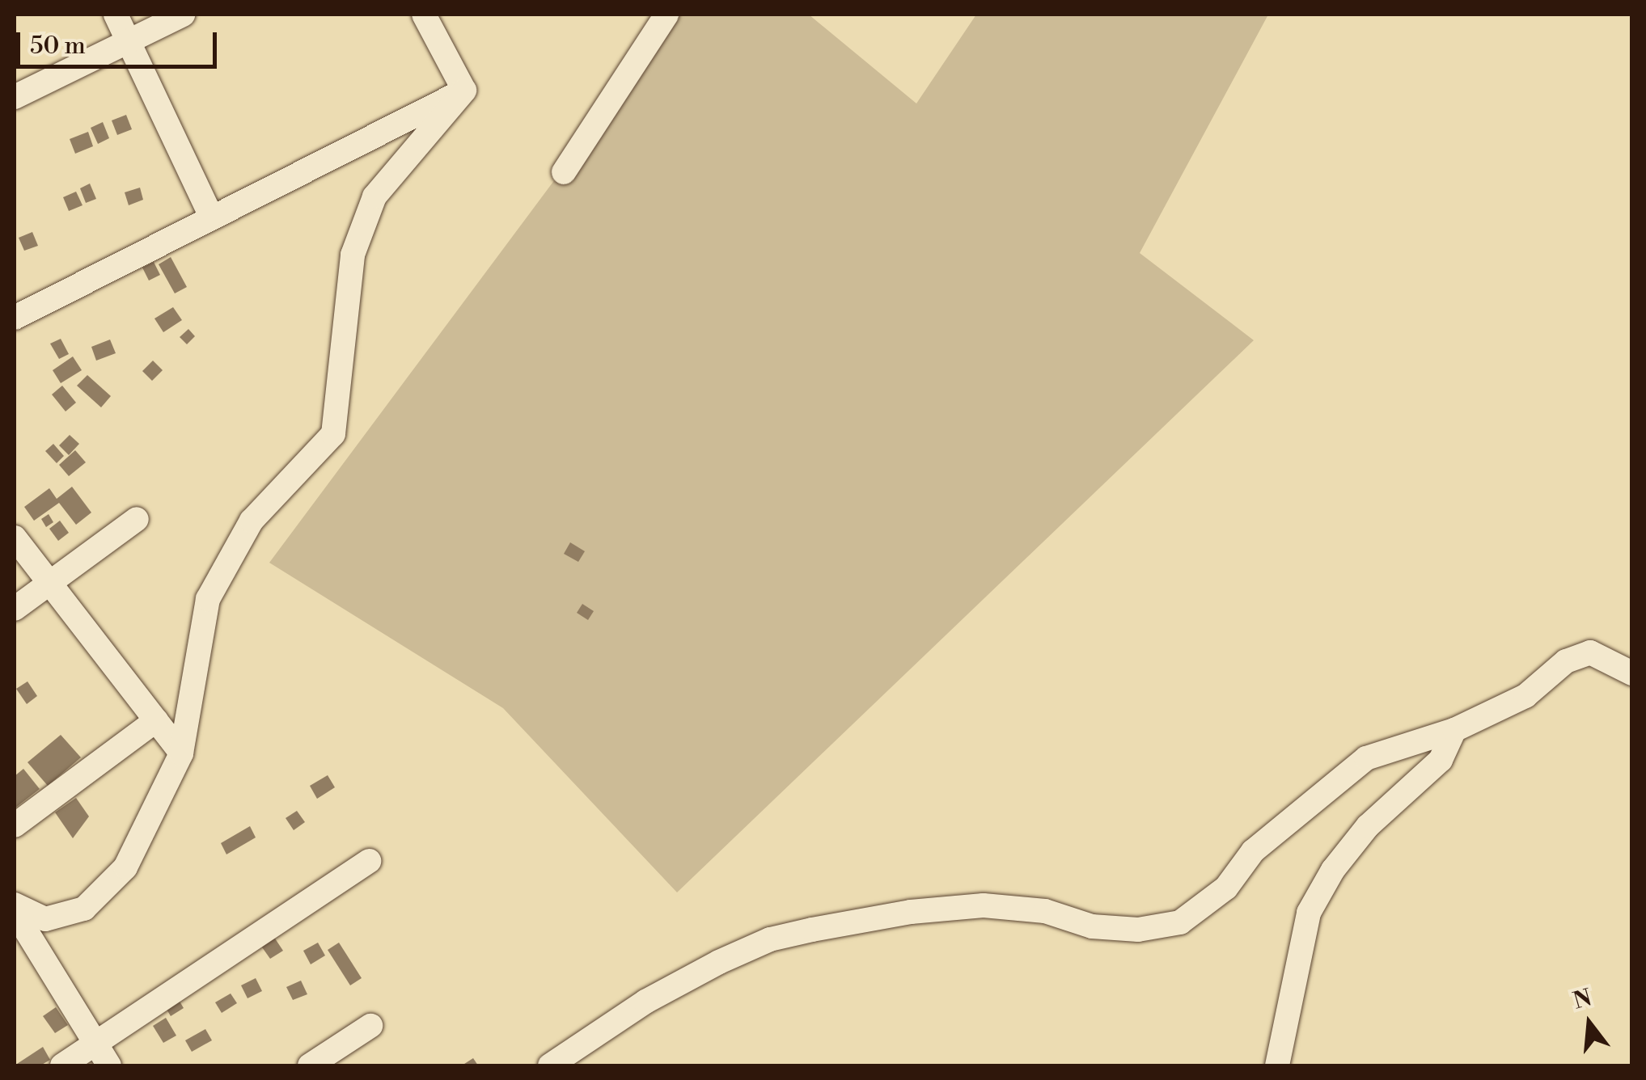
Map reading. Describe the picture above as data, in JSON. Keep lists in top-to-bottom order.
{
  "scale_bar": "50 m",
  "north": "top"
}
